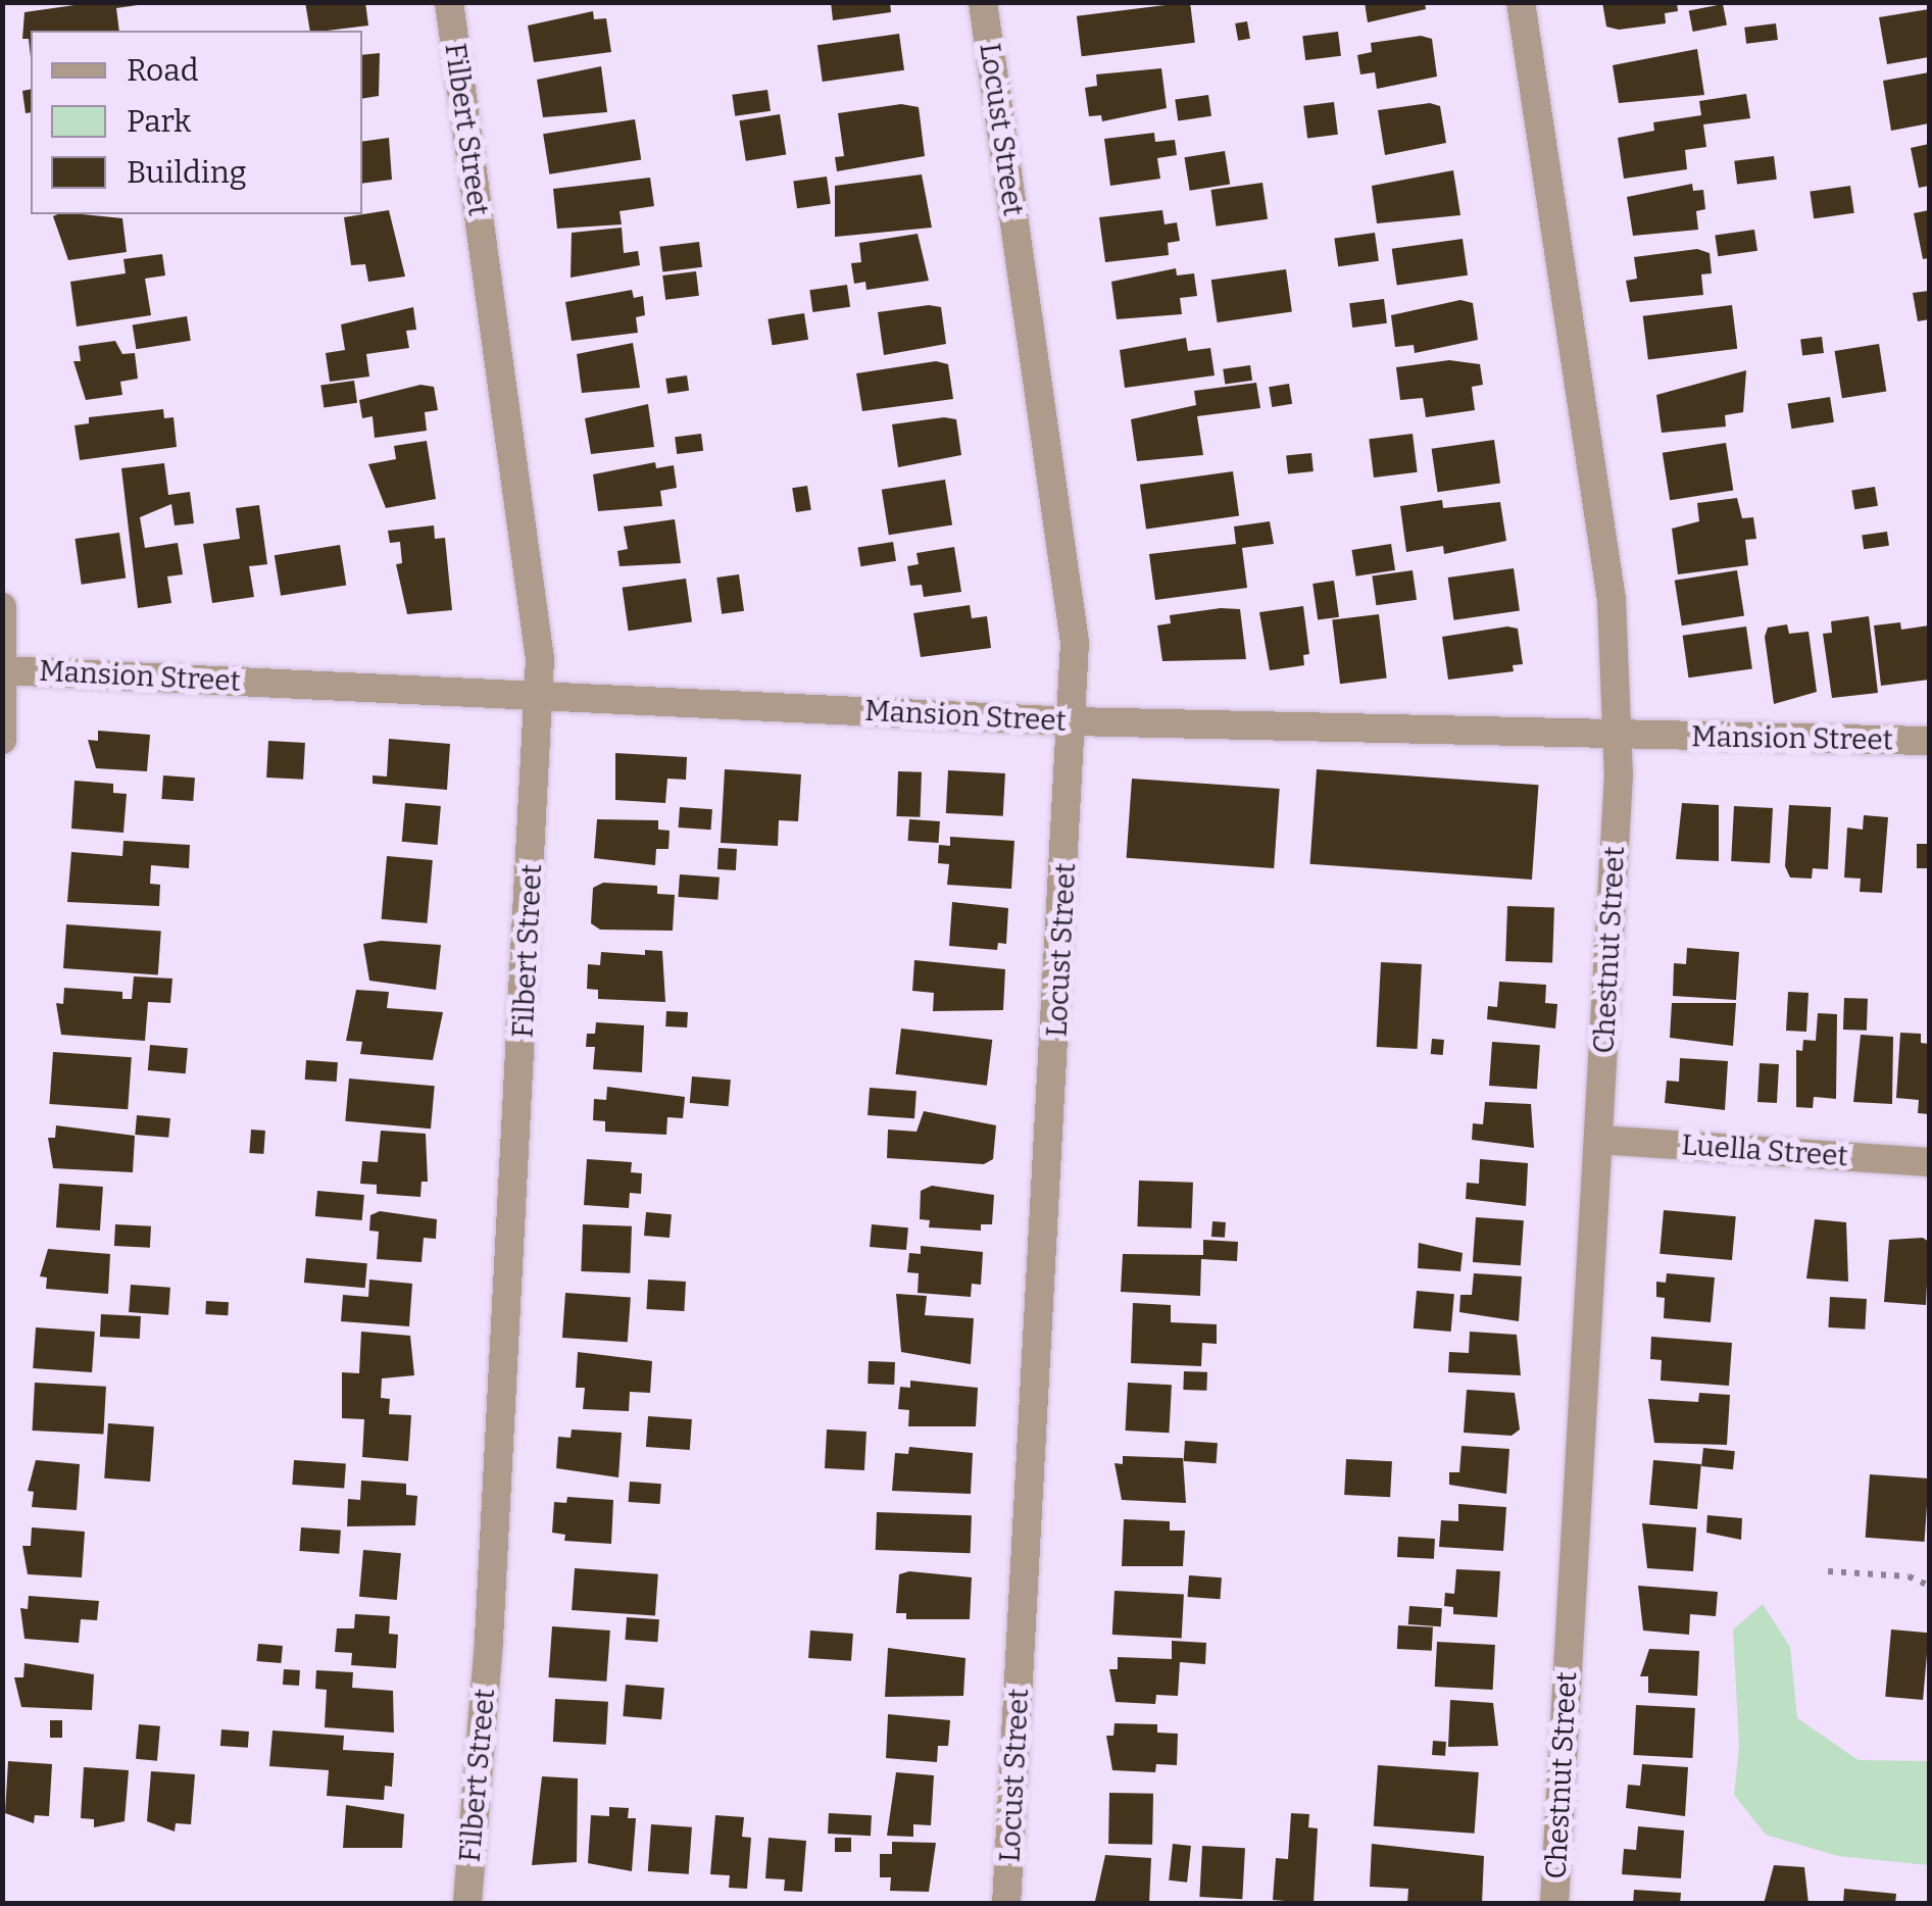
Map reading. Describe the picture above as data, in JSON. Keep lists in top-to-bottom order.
{
  "streets": {
    "street": [
      "Filbert Street",
      "Locust Street",
      "Mansion Street",
      "Chestnut Street",
      "Luella Street"
    ]
  },
  "crossings": [
    ["Filbert Street", "Mansion Street"],
    ["Locust Street", "Mansion Street"],
    ["Mansion Street", "Chestnut Street"],
    ["Chestnut Street", "Luella Street"]
  ],
  "legend": ["Road", "Park", "Building"]
}
